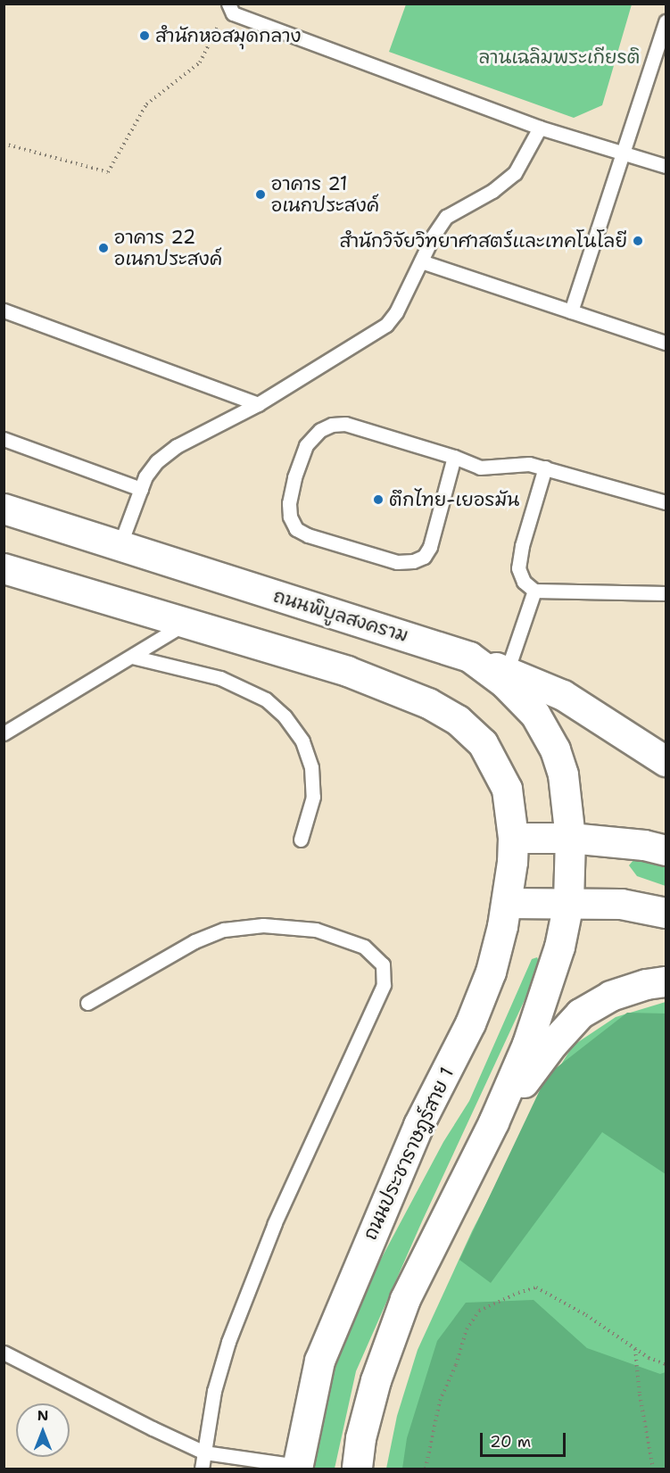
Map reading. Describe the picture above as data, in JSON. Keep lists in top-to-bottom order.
{
  "streets": {
    "main road": ["ถนนพิบูลสงคราม", "ถนนประชาราษฎร์สาย 1"]
  },
  "parks": ["ลานเฉลิมพระเกียรติ"],
  "places": [
    "สำนักหอสมุดกลาง",
    "อาคาร 21 อเนกประสงค์",
    "สำนักวิจัยวิทยาศาสตร์และเทคโนโลยี",
    "อาคาร 22 อเนกประสงค์",
    "ตึกไทย-เยอรมัน"
  ],
  "scale_bar": "20 m",
  "north": "top"
}
